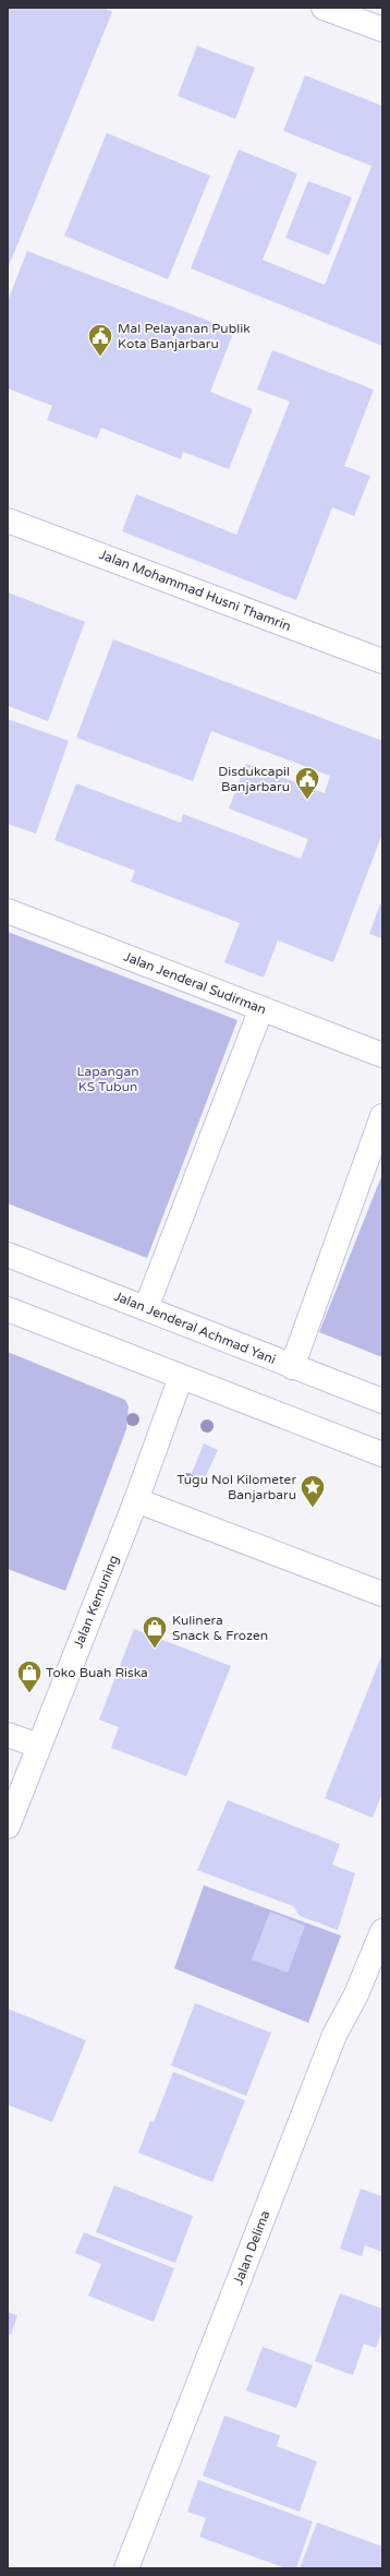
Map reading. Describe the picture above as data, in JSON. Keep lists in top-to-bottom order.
{
  "streets": {
    "main road": [
      "Jalan Mohammad Husni Thamrin",
      "Jalan Jenderal Sudirman",
      "Jalan Jenderal Achmad Yani",
      "Jalan Kemuning",
      "Jalan Delima"
    ]
  },
  "parks": ["Lapangan KS Tubun"],
  "places": {
    "public building": ["Mal Pelayanan Publik Kota Banjarbaru", "Disdukcapil Banjarbaru"],
    "place": ["Tugu Nol Kilometer Banjarbaru"],
    "shop": ["Kulinera Snack & Frozen", "Toko Buah Riska"]
  }
}
